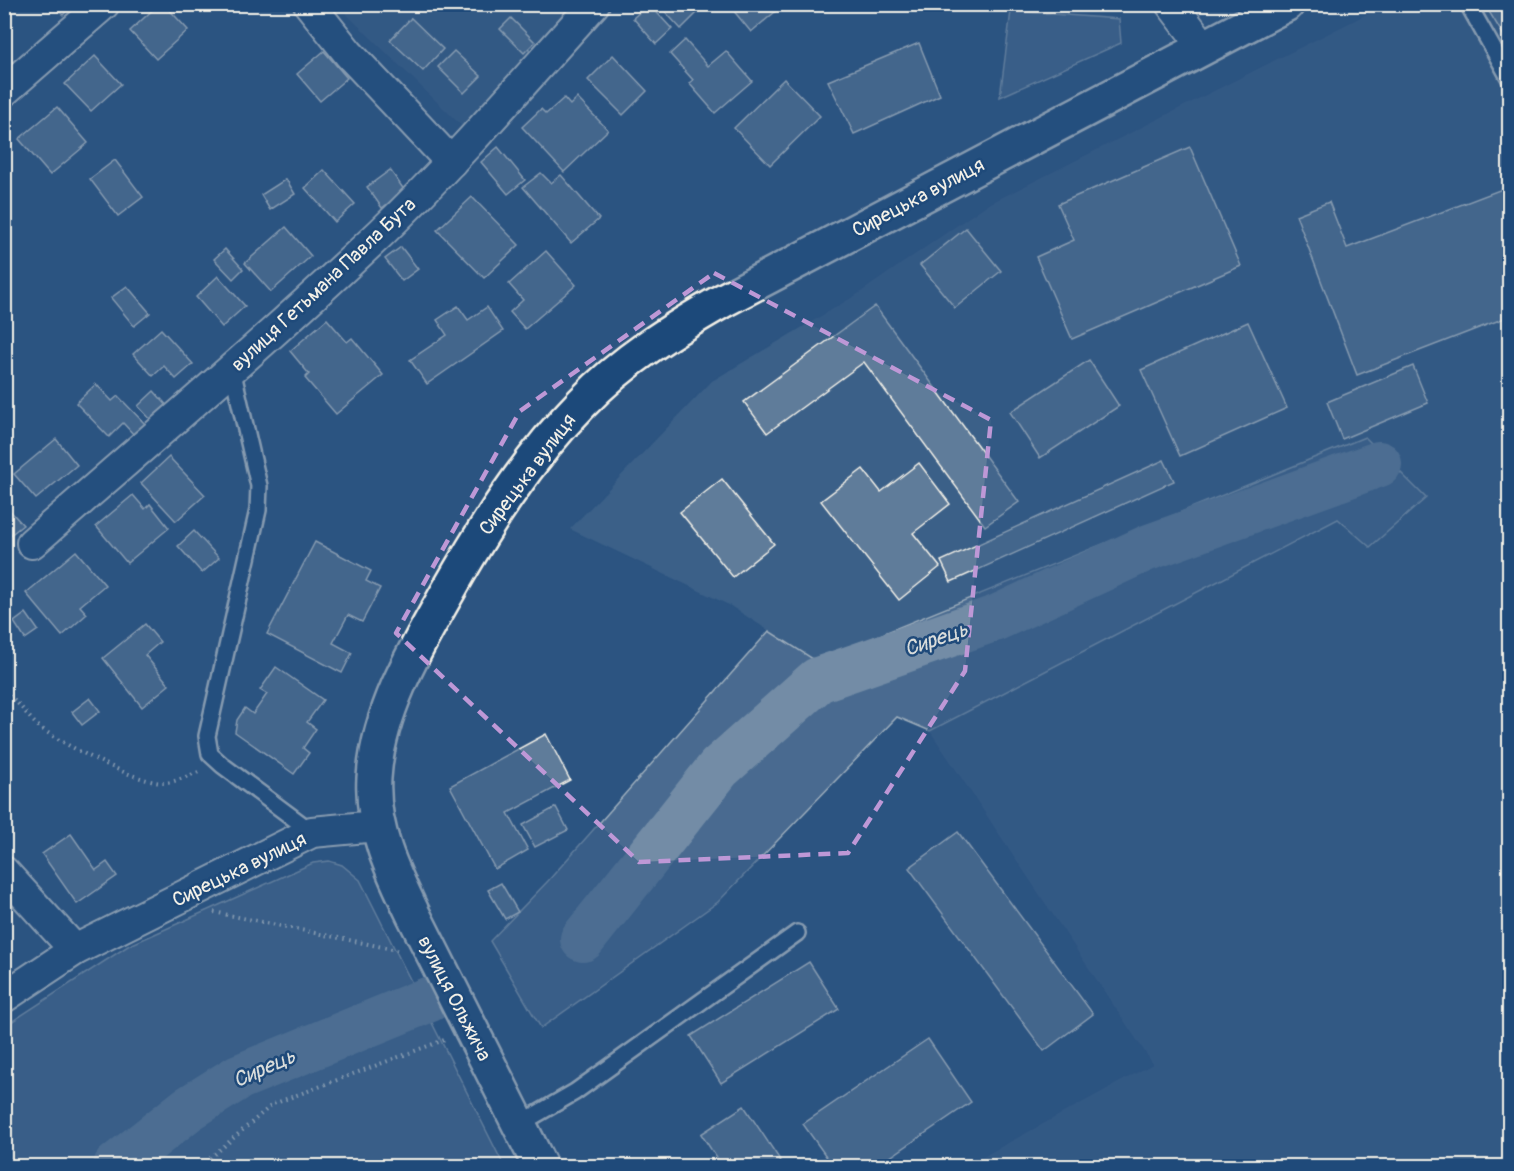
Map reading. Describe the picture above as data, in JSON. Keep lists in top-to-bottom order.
{
  "streets": {
    "main road": ["Сирецька вулиця", "вулиця Ольжича"],
    "street": ["вулиця Гетьмана Павла Бута"]
  },
  "crossings": [
    ["Сирецька вулиця", "вулиця Ольжича"]
  ],
  "water": ["Сирець"]
}
